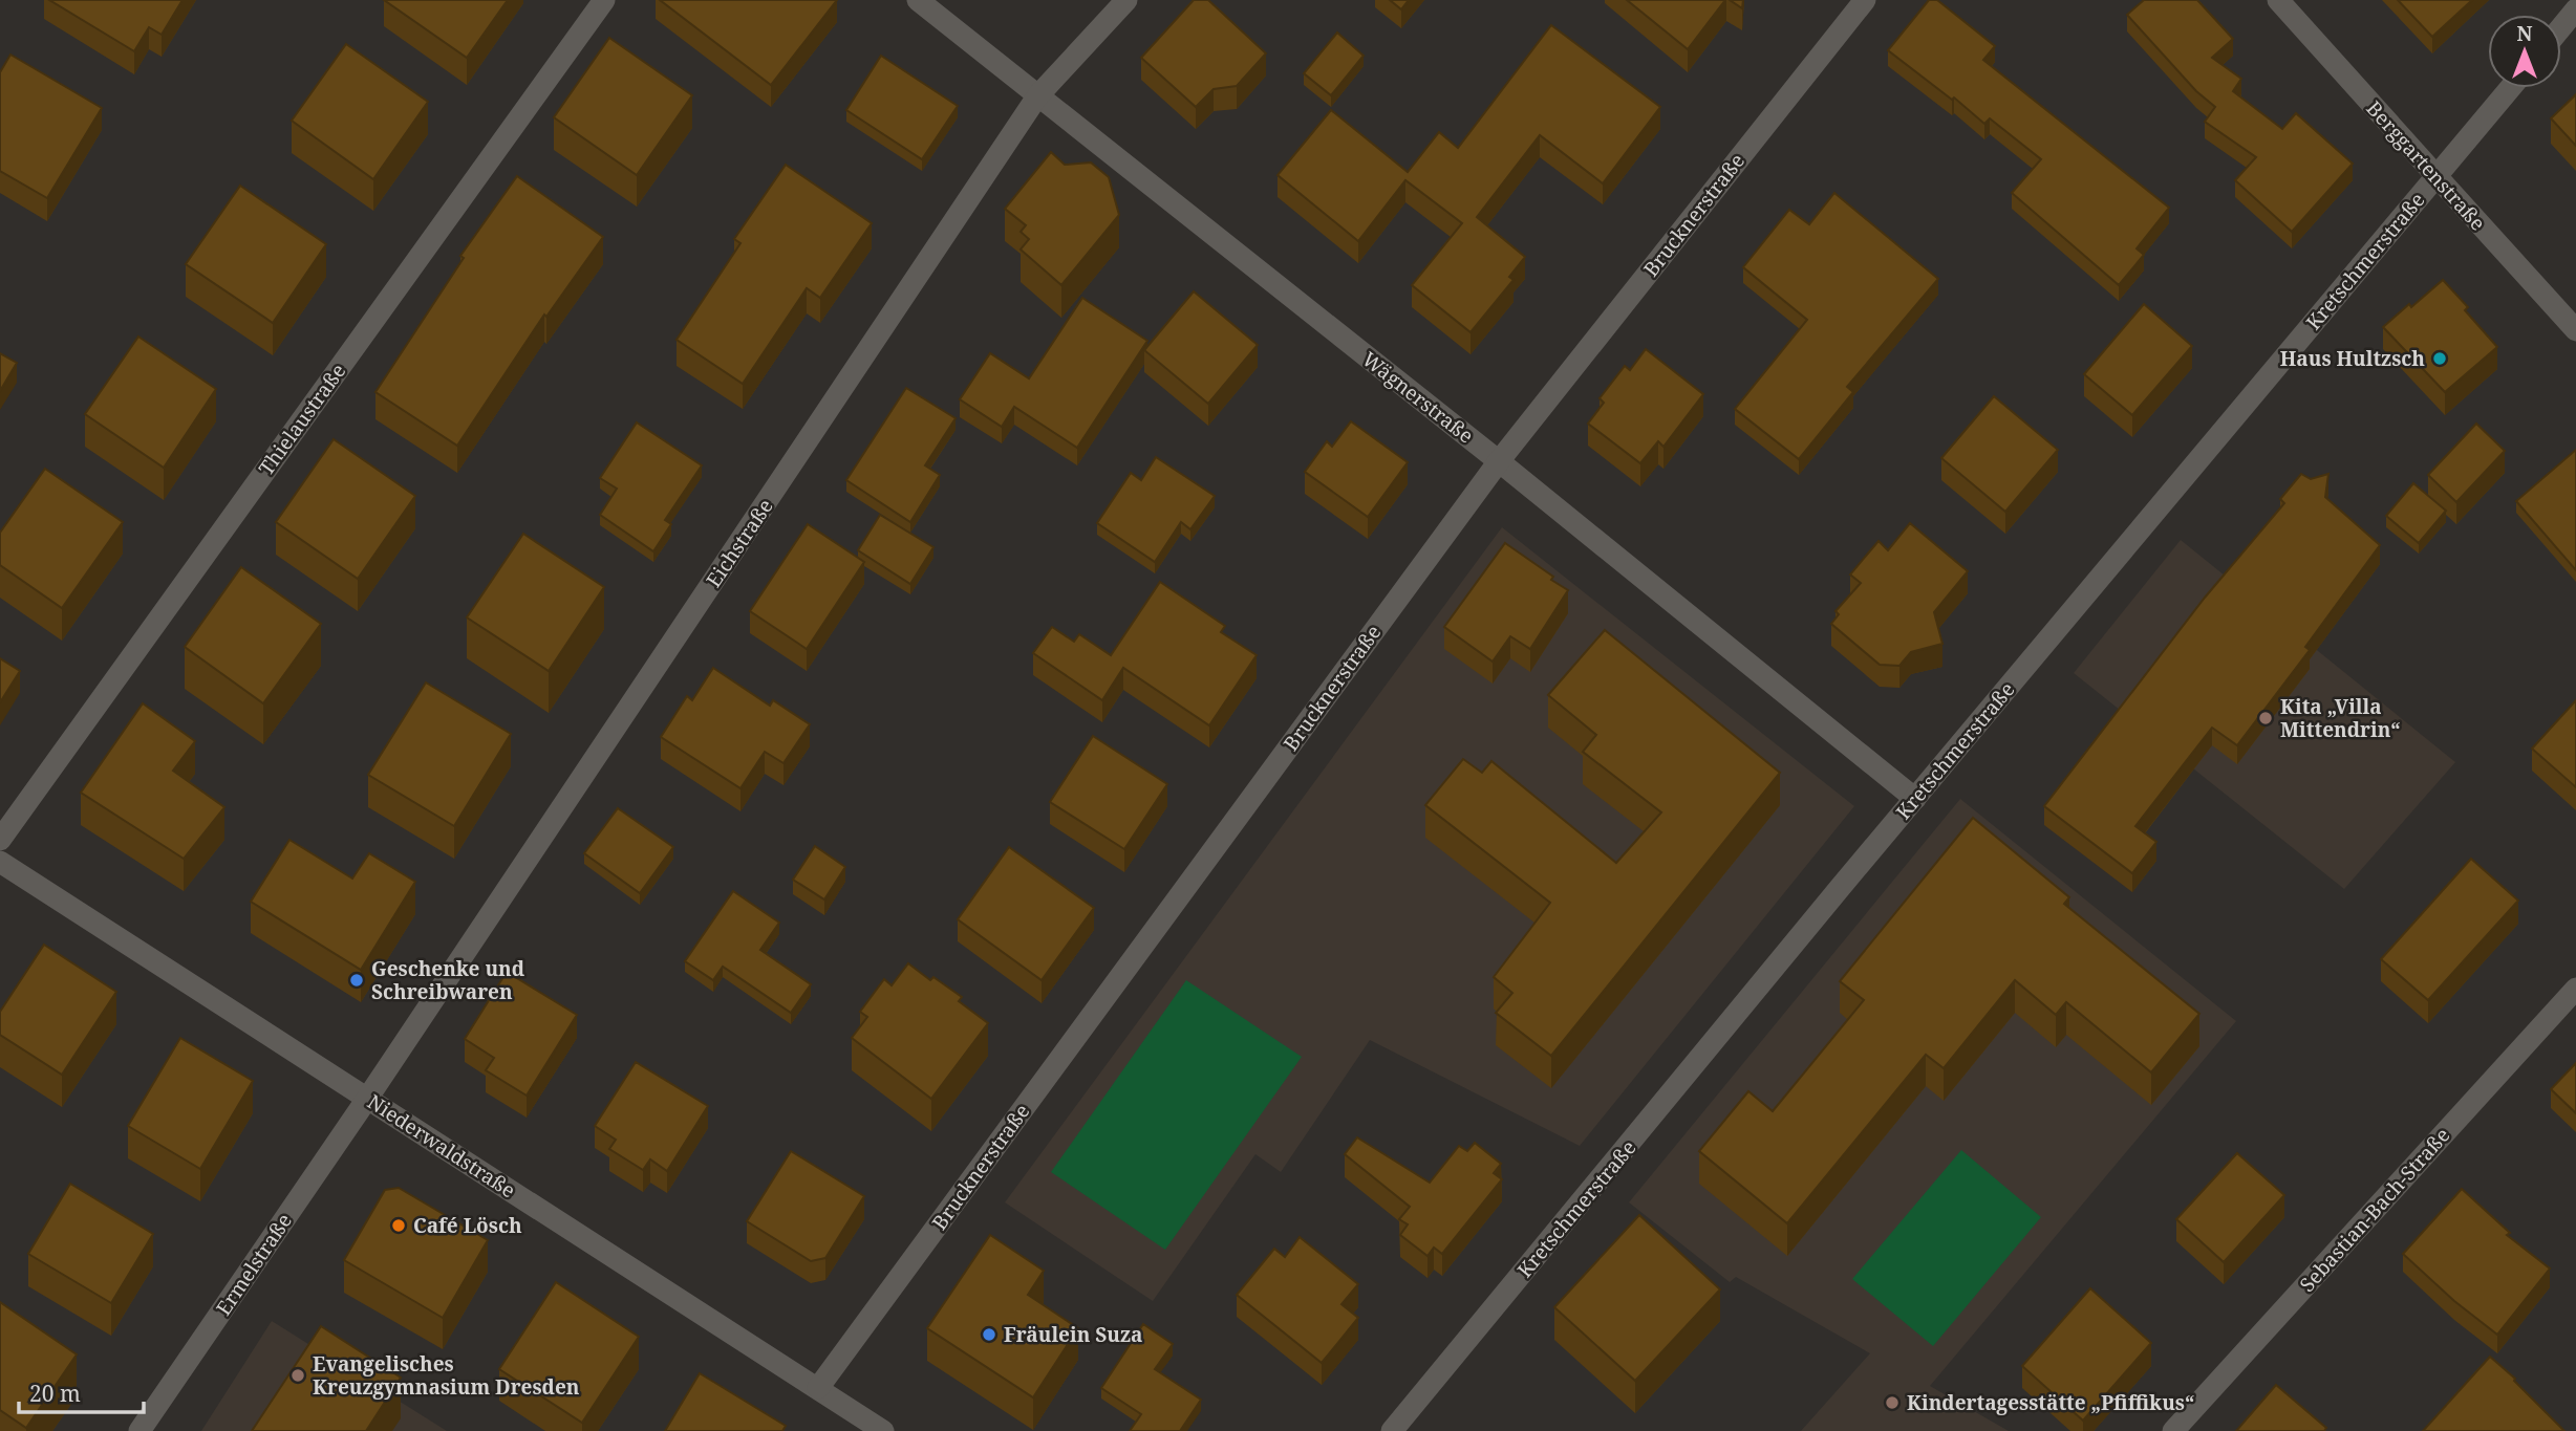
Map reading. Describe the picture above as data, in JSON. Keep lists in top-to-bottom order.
{
  "streets": {
    "street": [
      "Berggartenstraße",
      "Brucknerstraße",
      "Kretschmerstraße",
      "Wägnerstraße",
      "Thielaustraße",
      "Eichstraße",
      "Niederwaldstraße",
      "Sebastian-Bach-Straße",
      "Ermelstraße"
    ]
  },
  "crossings": [
    ["Berggartenstraße", "Kretschmerstraße"],
    ["Brucknerstraße", "Wägnerstraße"],
    ["Brucknerstraße", "Niederwaldstraße"],
    ["Kretschmerstraße", "Wägnerstraße"],
    ["Wägnerstraße", "Eichstraße"],
    ["Eichstraße", "Niederwaldstraße"],
    ["Eichstraße", "Ermelstraße"],
    ["Niederwaldstraße", "Ermelstraße"]
  ],
  "places": [
    "Haus Hultzsch",
    "Kita „Villa Mittendrin“",
    "Geschenke und Schreibwaren",
    "Café Lösch",
    "Fräulein Suza",
    "Evangelisches Kreuzgymnasium Dresden",
    "Kindertagesstätte „Pfiffikus“"
  ],
  "scale_bar": "20 m",
  "north": "top"
}
